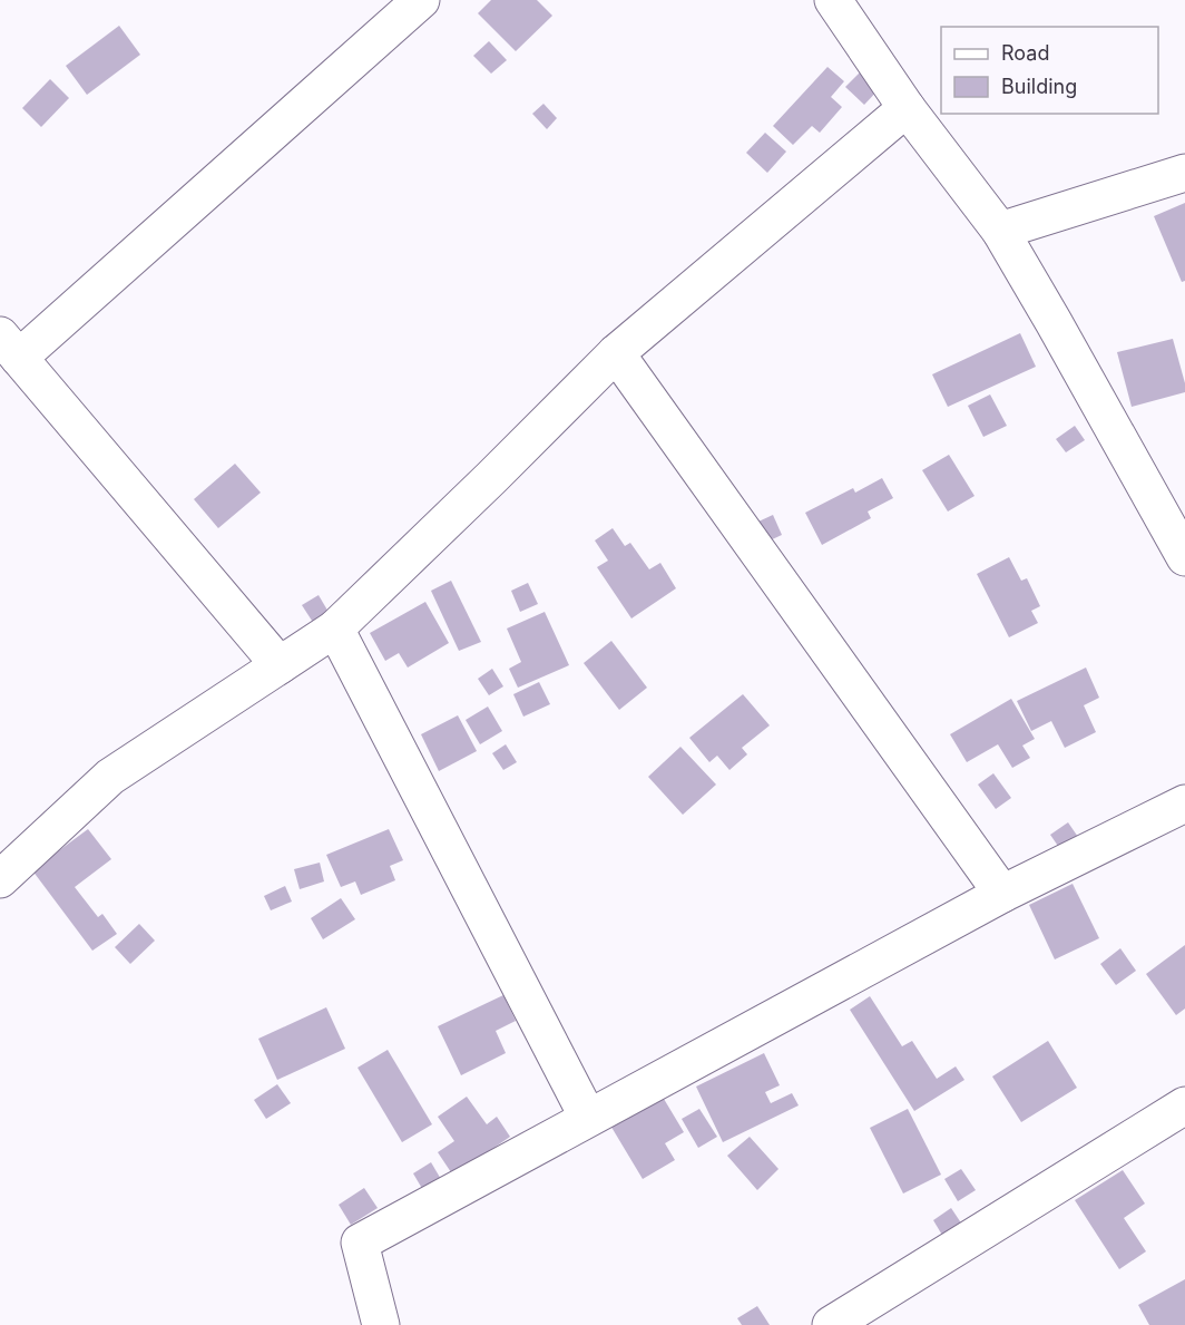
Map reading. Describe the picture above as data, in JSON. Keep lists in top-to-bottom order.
{
  "legend": ["Road", "Building"]
}
